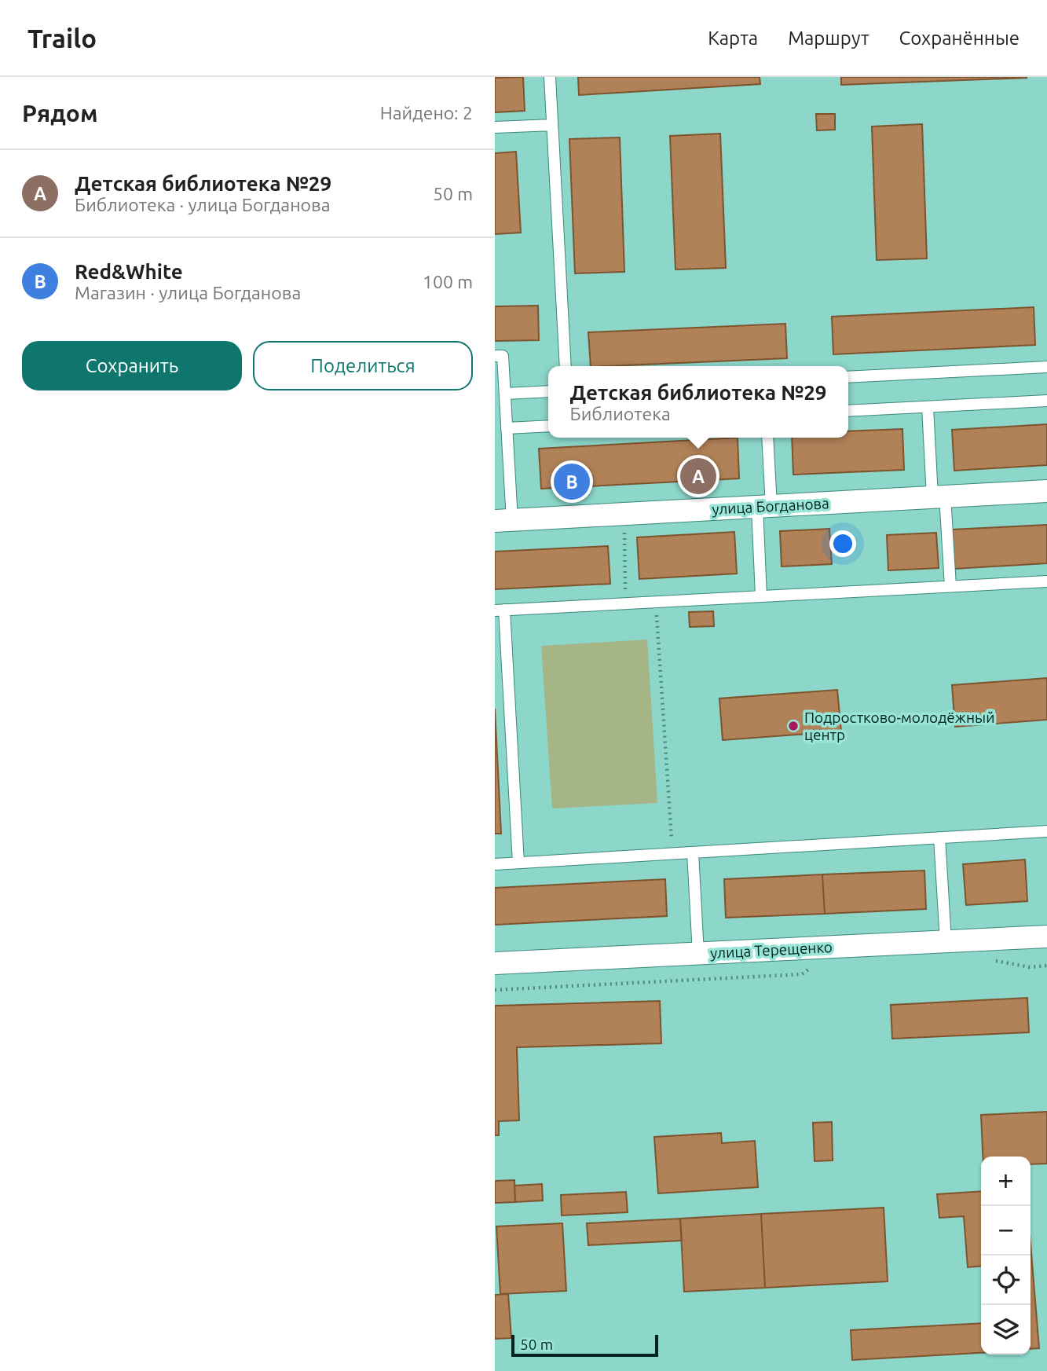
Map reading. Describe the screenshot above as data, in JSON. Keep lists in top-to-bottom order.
{
  "streets": {
    "street": ["улица Богданова", "улица Терещенко"]
  },
  "places": ["Подростково-молодёжный центр"],
  "scale_bar": "50 m",
  "page": {
    "header": "Trailo",
    "nav": ["Карта", "Маршрут", "Сохранённые"],
    "heading": ["Рядом", "Найдено: 2"],
    "list": [
      {
        "mark": "A",
        "name": "Детская библиотека №29",
        "note": "Библиотека · улица Богданова",
        "value": "50 m"
      },
      {
        "mark": "B",
        "name": "Red&White",
        "note": "Магазин · улица Богданова",
        "value": "100 m"
      }
    ],
    "buttons": ["Сохранить", "Поделиться"],
    "popup": ["Детская библиотека №29", "Библиотека"],
    "pins": ["A", "B"],
    "map_buttons": ["+", "−"],
    "scale": "50 m"
  }
}
